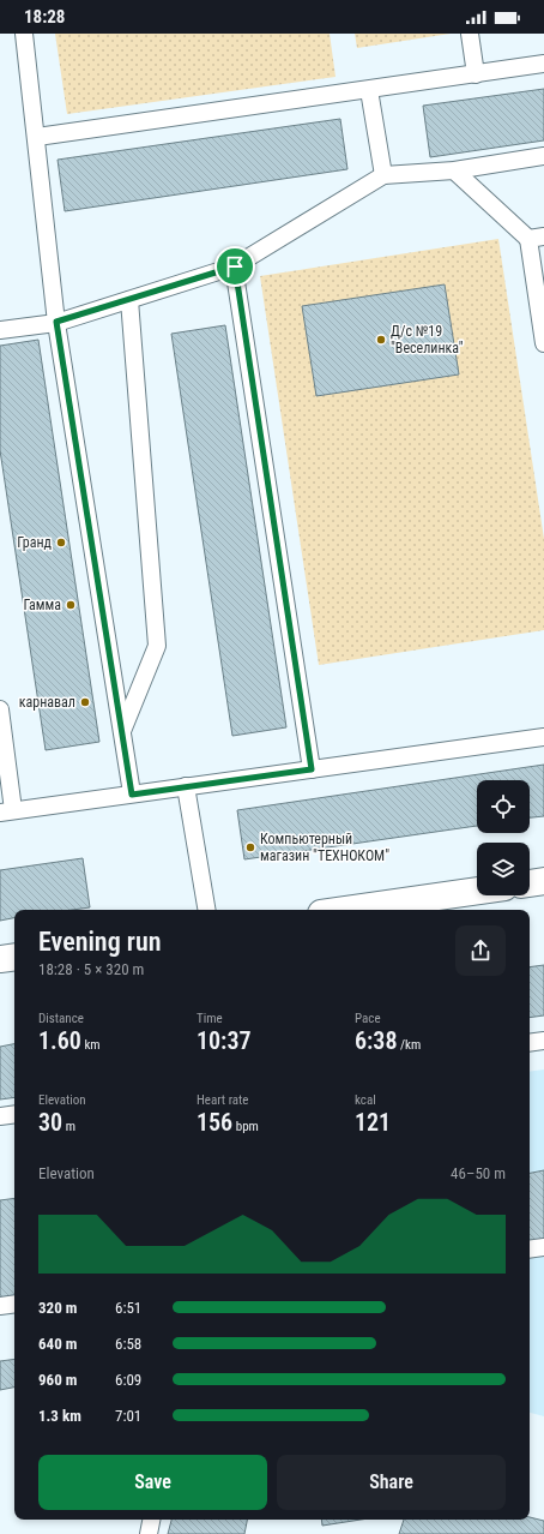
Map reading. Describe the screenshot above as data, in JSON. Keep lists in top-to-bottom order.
{
  "places": [
    "Д/с №19 \"Веселинка\"",
    "Гранд",
    "Гамма",
    "карнавал",
    "Компьютерный магазин \"ТЕХНОКОМ\""
  ],
  "page": {
    "status": "18:28",
    "heading": ["Evening run", "18:28 · 5 × 320 m"],
    "stats": [
      ["Distance", "1.60 km"],
      ["Time", "10:37"],
      ["Pace", "6:38 /km"],
      ["Elevation", "30 m"],
      ["Heart rate", "156 bpm"],
      ["kcal", "121"]
    ],
    "chart": ["Elevation", "46–50 m"],
    "list": [
      {
        "name": "320 m",
        "note": "6:51"
      },
      {
        "name": "640 m",
        "note": "6:58"
      },
      {
        "name": "960 m",
        "note": "6:09"
      },
      {
        "name": "1.3 km",
        "note": "7:01"
      }
    ],
    "buttons": ["Save", "Share"]
  }
}
